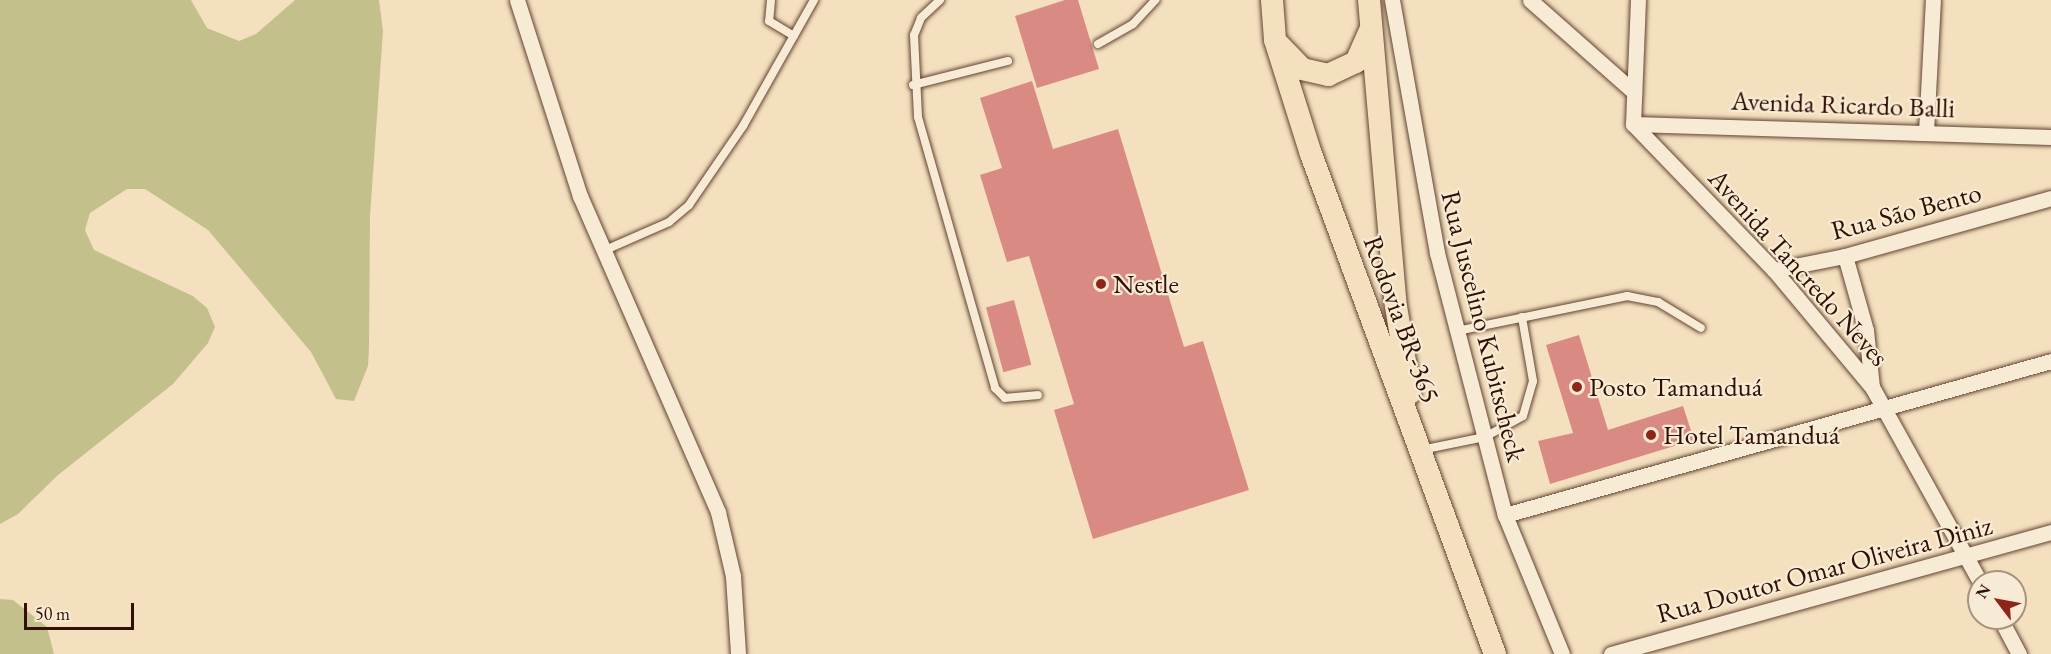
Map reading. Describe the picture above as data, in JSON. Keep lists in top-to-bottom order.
{
  "streets": {
    "main road": ["Rodovia BR-365"],
    "street": [
      "Avenida Ricardo Balli",
      "Rua São Bento",
      "Avenida Tancredo Neves",
      "Rua Juscelino Kubitscheck",
      "Rua Doutor Omar Oliveira Diniz"
    ]
  },
  "crossings": [
    ["Avenida Ricardo Balli", "Avenida Tancredo Neves"],
    ["Rua São Bento", "Avenida Tancredo Neves"],
    ["Avenida Tancredo Neves", "Rua Doutor Omar Oliveira Diniz"]
  ],
  "places": ["Nestle", "Posto Tamanduá", "Hotel Tamanduá"],
  "scale_bar": "50 m",
  "north": "top left"
}
